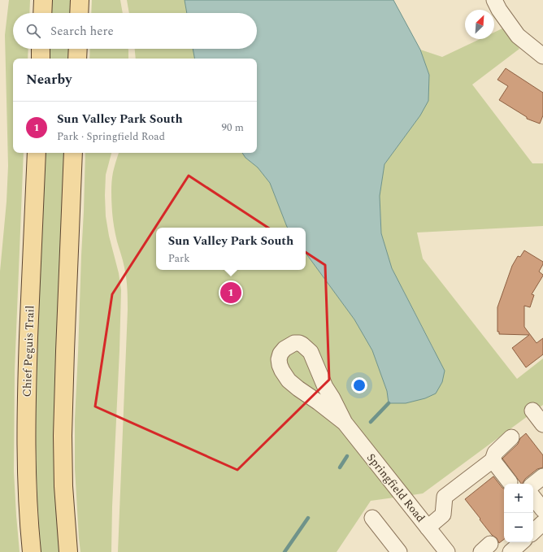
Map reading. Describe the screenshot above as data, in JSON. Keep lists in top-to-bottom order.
{
  "streets": {
    "main road": ["Chief Peguis Trail"],
    "street": ["Springfield Road"]
  },
  "north": "top right",
  "page": {
    "search": "Search here",
    "heading": "Nearby",
    "list": [
      {
        "mark": "1",
        "name": "Sun Valley Park South",
        "note": "Park · Springfield Road",
        "value": "90 m"
      }
    ],
    "popup": ["Sun Valley Park South", "Park"],
    "pins": "1",
    "map_buttons": ["+", "−"]
  }
}
